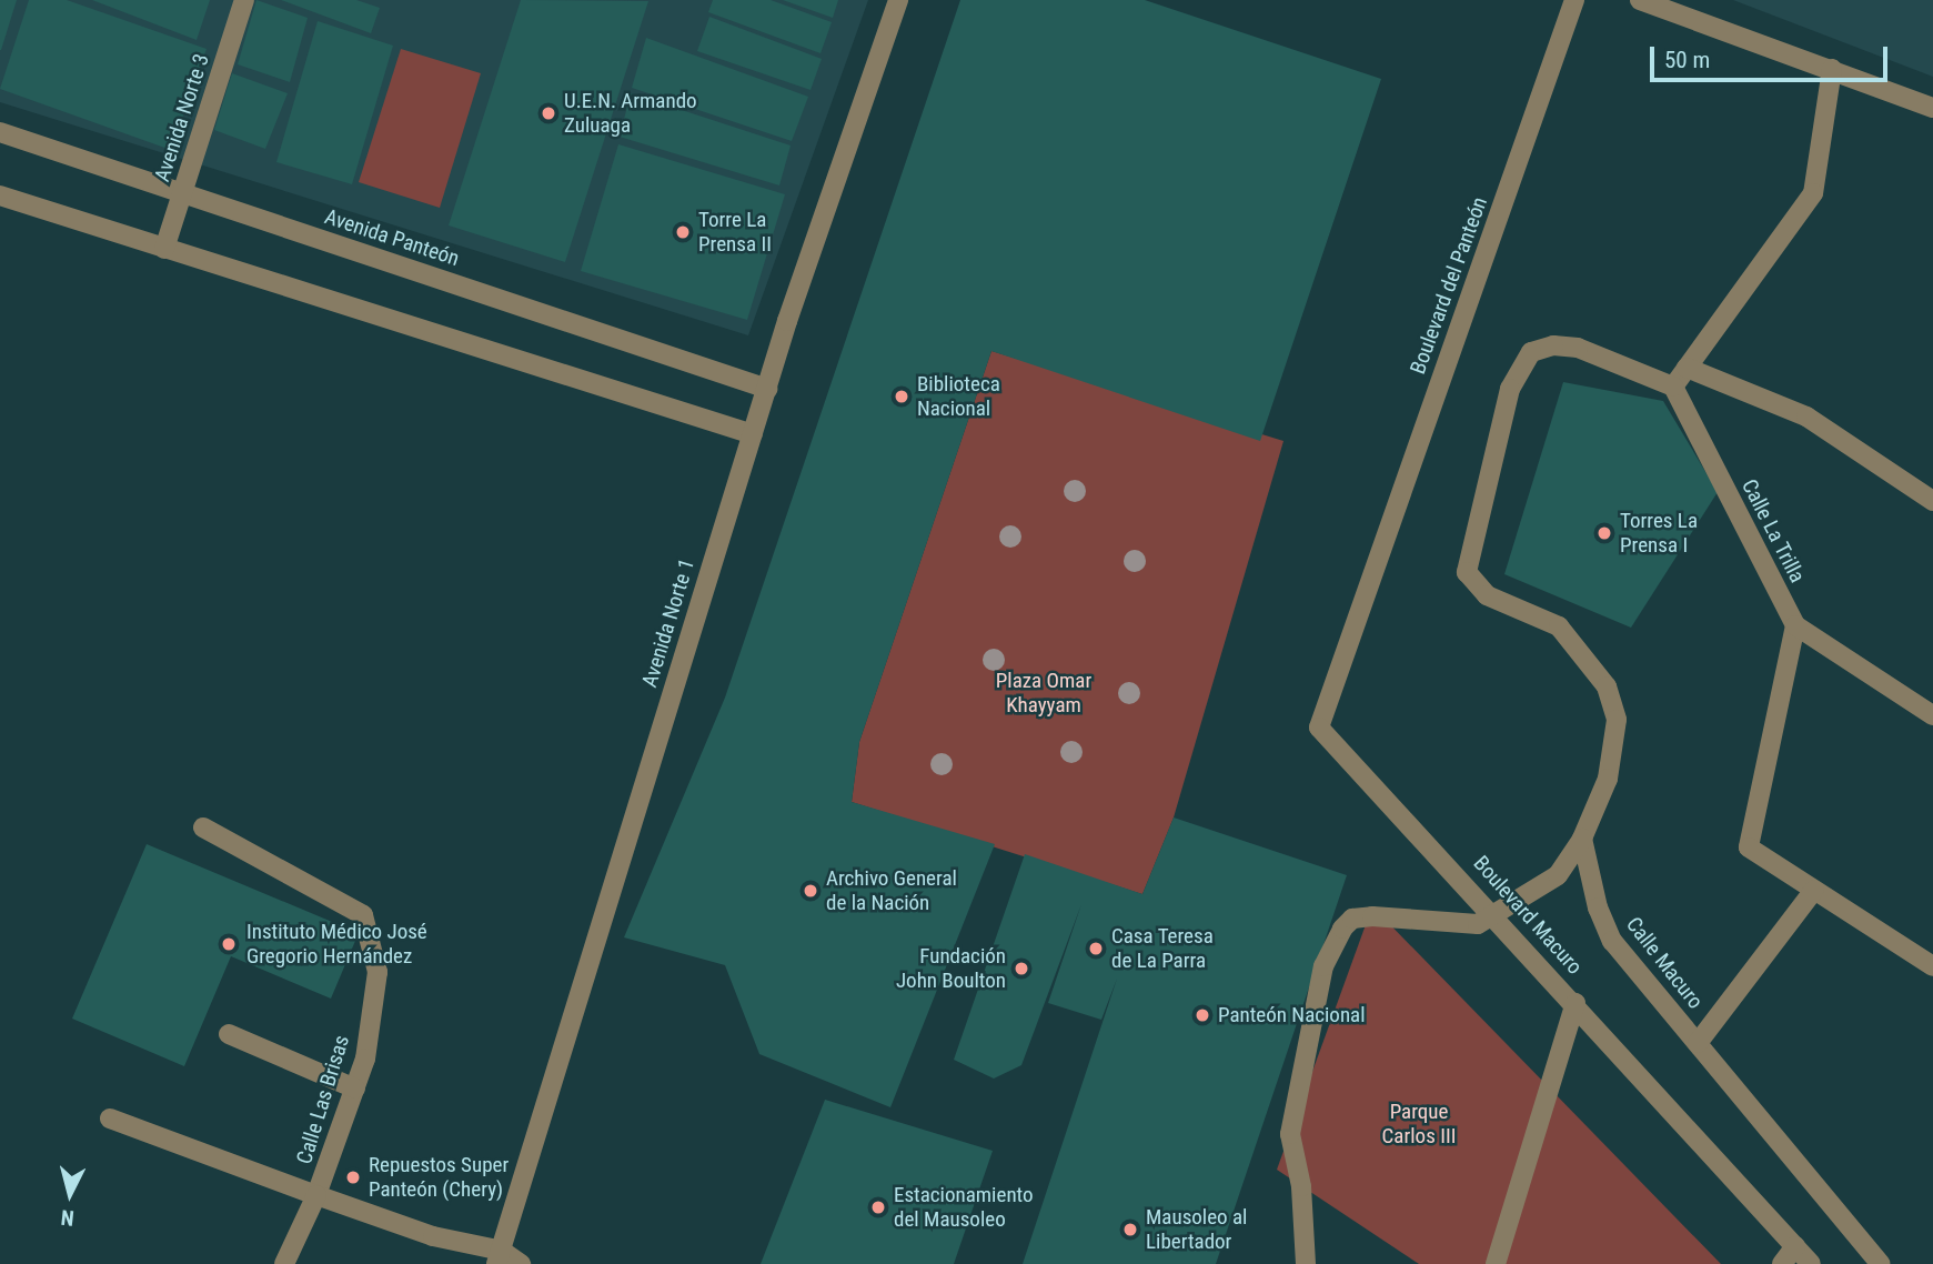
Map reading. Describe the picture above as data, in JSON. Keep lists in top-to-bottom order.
{
  "streets": {
    "street": [
      "Avenida Norte 3",
      "Avenida Panteón",
      "Boulevard del Panteón",
      "Calle La Trilla",
      "Avenida Norte 1",
      "Boulevard Macuro",
      "Calle Macuro",
      "Calle Las Brisas"
    ]
  },
  "crossings": [
    ["Avenida Norte 3", "Avenida Panteón"],
    ["Avenida Panteón", "Avenida Norte 1"],
    ["Boulevard del Panteón", "Boulevard Macuro"],
    ["Avenida Norte 1", "Calle Las Brisas"]
  ],
  "parks": ["Plaza Omar Khayyam", "Parque Carlos III"],
  "places": [
    "U.E.N. Armando Zuluaga",
    "Torre La Prensa II",
    "Biblioteca Nacional",
    "Torres La Prensa I",
    "Archivo General de la Nación",
    "Instituto Médico José Gregorio Hernández",
    "Casa Teresa de La Parra",
    "Fundación John Boulton",
    "Panteón Nacional",
    "Repuestos Super Panteón (Chery)",
    "Estacionamiento del Mausoleo",
    "Mausoleo al Libertador"
  ],
  "scale_bar": "50 m",
  "north": "bottom"
}
